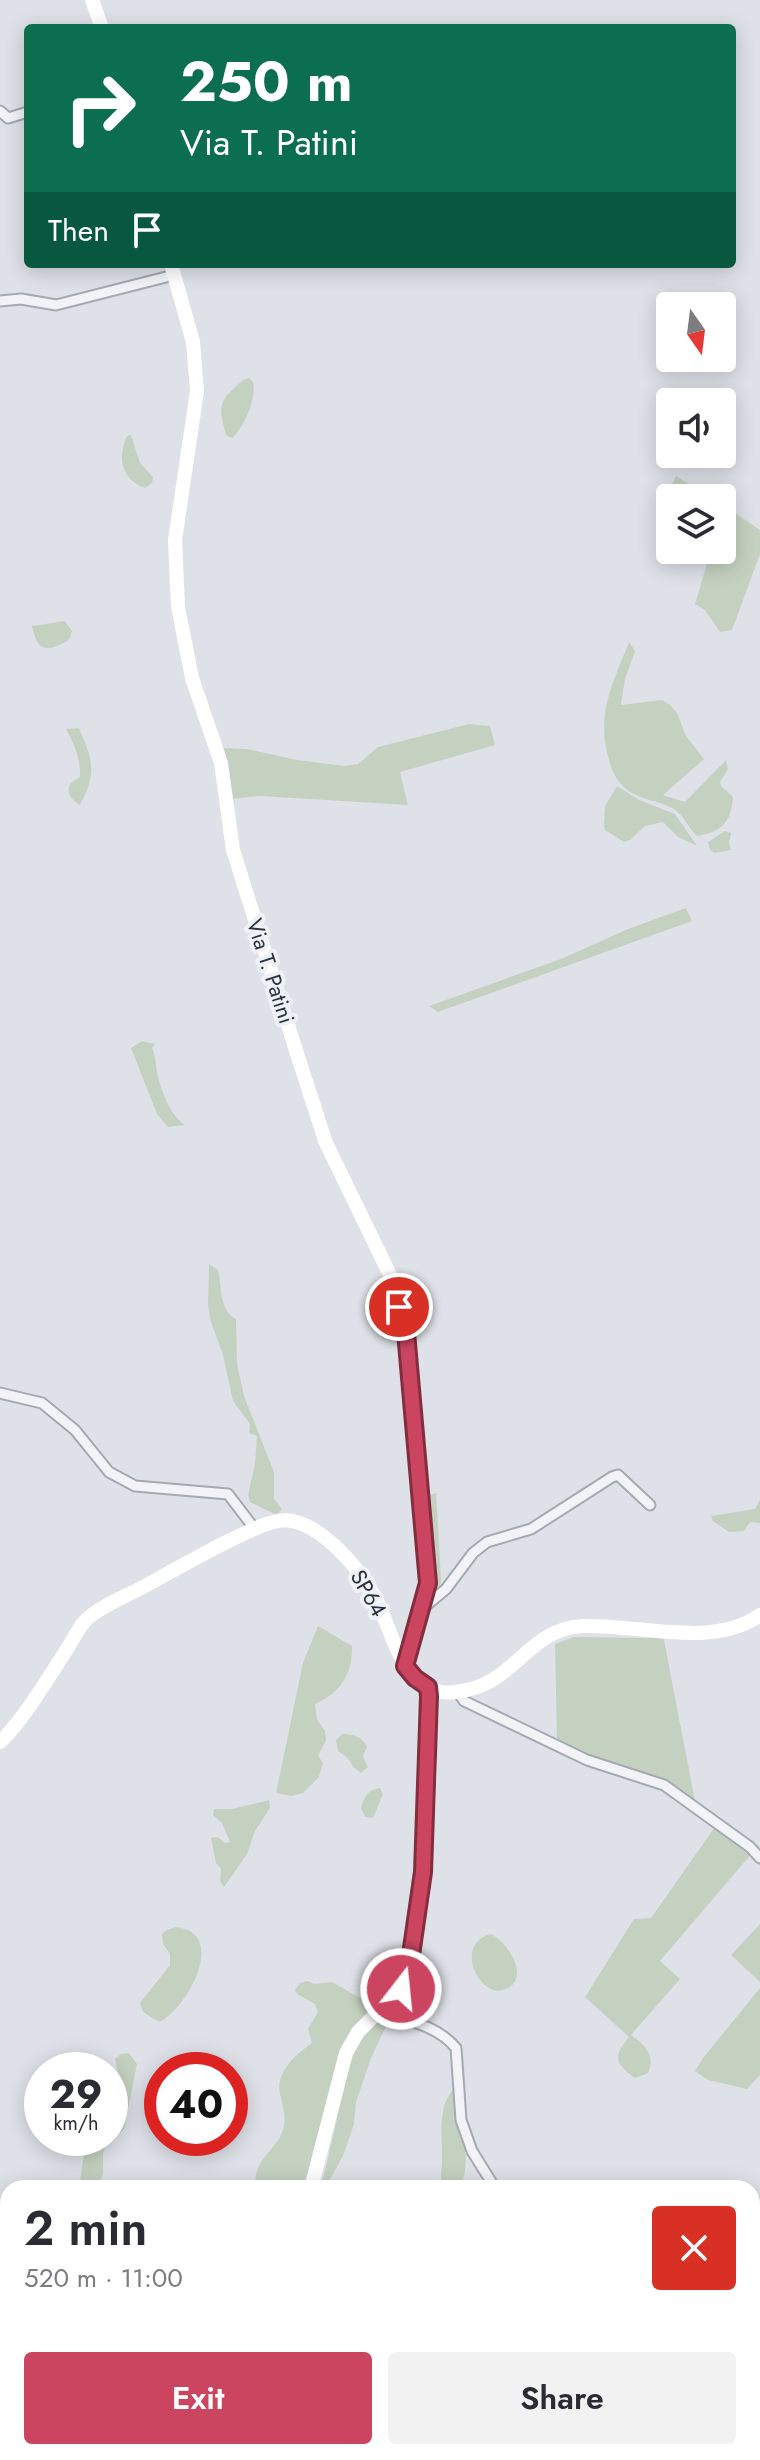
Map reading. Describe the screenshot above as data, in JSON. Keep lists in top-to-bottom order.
{
  "streets": {
    "street": ["Via T. Patini", "SP64"]
  },
  "crossings": [
    ["Via T. Patini", "SP64"]
  ],
  "north": "bottom",
  "page": {
    "turn": ["250 m", "Via T. Patini"],
    "then": "Then",
    "speed": "29 km/h",
    "limit": "40",
    "heading": ["2 min", "520 m · 11:00"],
    "buttons": ["Exit", "Share"]
  }
}
